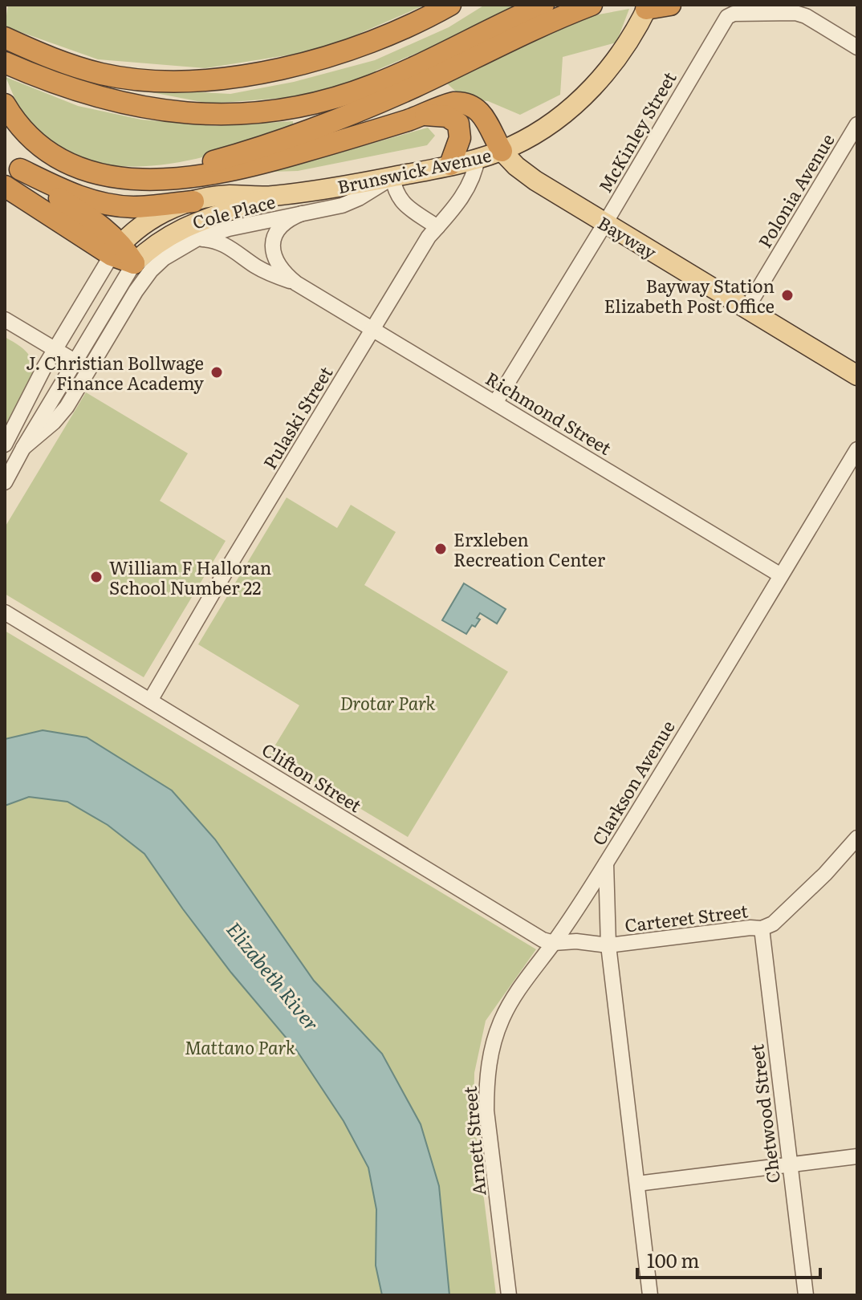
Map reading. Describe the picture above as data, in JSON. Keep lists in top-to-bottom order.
{
  "streets": {
    "main road": ["Brunswick Avenue", "Bayway"],
    "street": [
      "McKinley Street",
      "Polonia Avenue",
      "Cole Place",
      "Richmond Street",
      "Pulaski Street",
      "Clifton Street",
      "Clarkson Avenue",
      "Carteret Street",
      "Chetwood Street",
      "Arnett Street"
    ]
  },
  "crossings": [
    ["McKinley Street", "Bayway"],
    ["McKinley Street", "Richmond Street"],
    ["Brunswick Avenue", "Cole Place"],
    ["Brunswick Avenue", "Bayway"],
    ["Brunswick Avenue", "Pulaski Street"],
    ["Polonia Avenue", "Bayway"],
    ["Cole Place", "Richmond Street"],
    ["Richmond Street", "Pulaski Street"],
    ["Richmond Street", "Clarkson Avenue"],
    ["Pulaski Street", "Clifton Street"],
    ["Clifton Street", "Clarkson Avenue"],
    ["Clifton Street", "Carteret Street"],
    ["Clifton Street", "Arnett Street"],
    ["Clarkson Avenue", "Carteret Street"],
    ["Clarkson Avenue", "Arnett Street"],
    ["Carteret Street", "Chetwood Street"]
  ],
  "water": ["Elizabeth River"],
  "parks": ["Drotar Park", "Mattano Park"],
  "places": [
    "Bayway Station Elizabeth Post Office",
    "J. Christian Bollwage Finance Academy",
    "Erxleben Recreation Center",
    "William F Halloran School Number 22"
  ],
  "scale_bar": "100 m"
}
